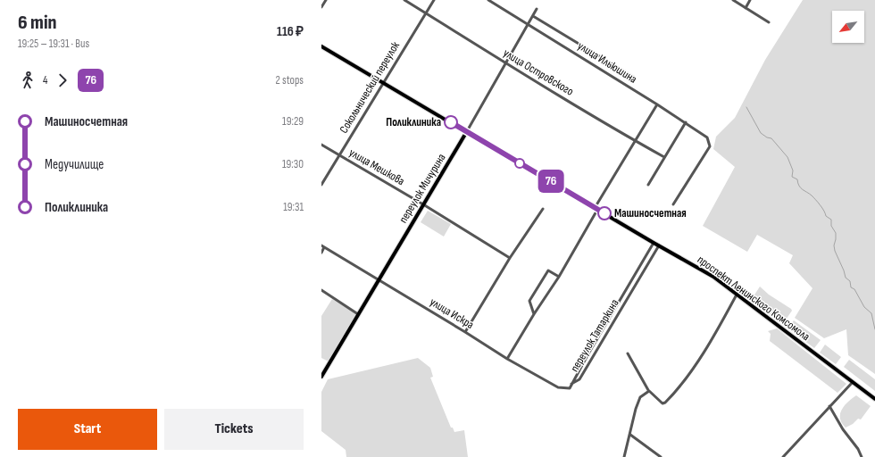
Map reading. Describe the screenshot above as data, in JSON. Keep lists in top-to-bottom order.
{
  "streets": {
    "main road": ["переулок Мичурина", "проспект Ленинского Комсомола"],
    "street": [
      "улица Ильюшина",
      "улица Островского",
      "Сокольнический переулок",
      "улица Мешкова",
      "улица Искра",
      "переулок Татаркина"
    ]
  },
  "crossings": [
    ["улица Ильюшина", "переулок Мичурина"],
    ["улица Островского", "Сокольнический переулок"],
    ["улица Островского", "переулок Мичурина"],
    ["Сокольнический переулок", "улица Мешкова"],
    ["Сокольнический переулок", "проспект Ленинского Комсомола"],
    ["улица Мешкова", "переулок Мичурина"],
    ["переулок Мичурина", "проспект Ленинского Комсомола"],
    ["переулок Мичурина", "улица Искра"],
    ["проспект Ленинского Комсомола", "переулок Татаркина"],
    ["улица Искра", "переулок Татаркина"]
  ],
  "places": ["Поликлиника", "Машиносчетная"],
  "lines": ["bus line 76"],
  "north": "bottom left",
  "page": {
    "heading": ["6 min", "19:25 – 19:31 · Bus", "116 ₽"],
    "on_map": "76",
    "legs": ["4", "76", "2 stops"],
    "list": [
      {
        "name": "Машиносчетная",
        "value": "19:29"
      },
      {
        "name": "Медучилище",
        "value": "19:30"
      },
      {
        "name": "Поликлиника",
        "value": "19:31"
      }
    ],
    "buttons": ["Start", "Tickets"]
  }
}
